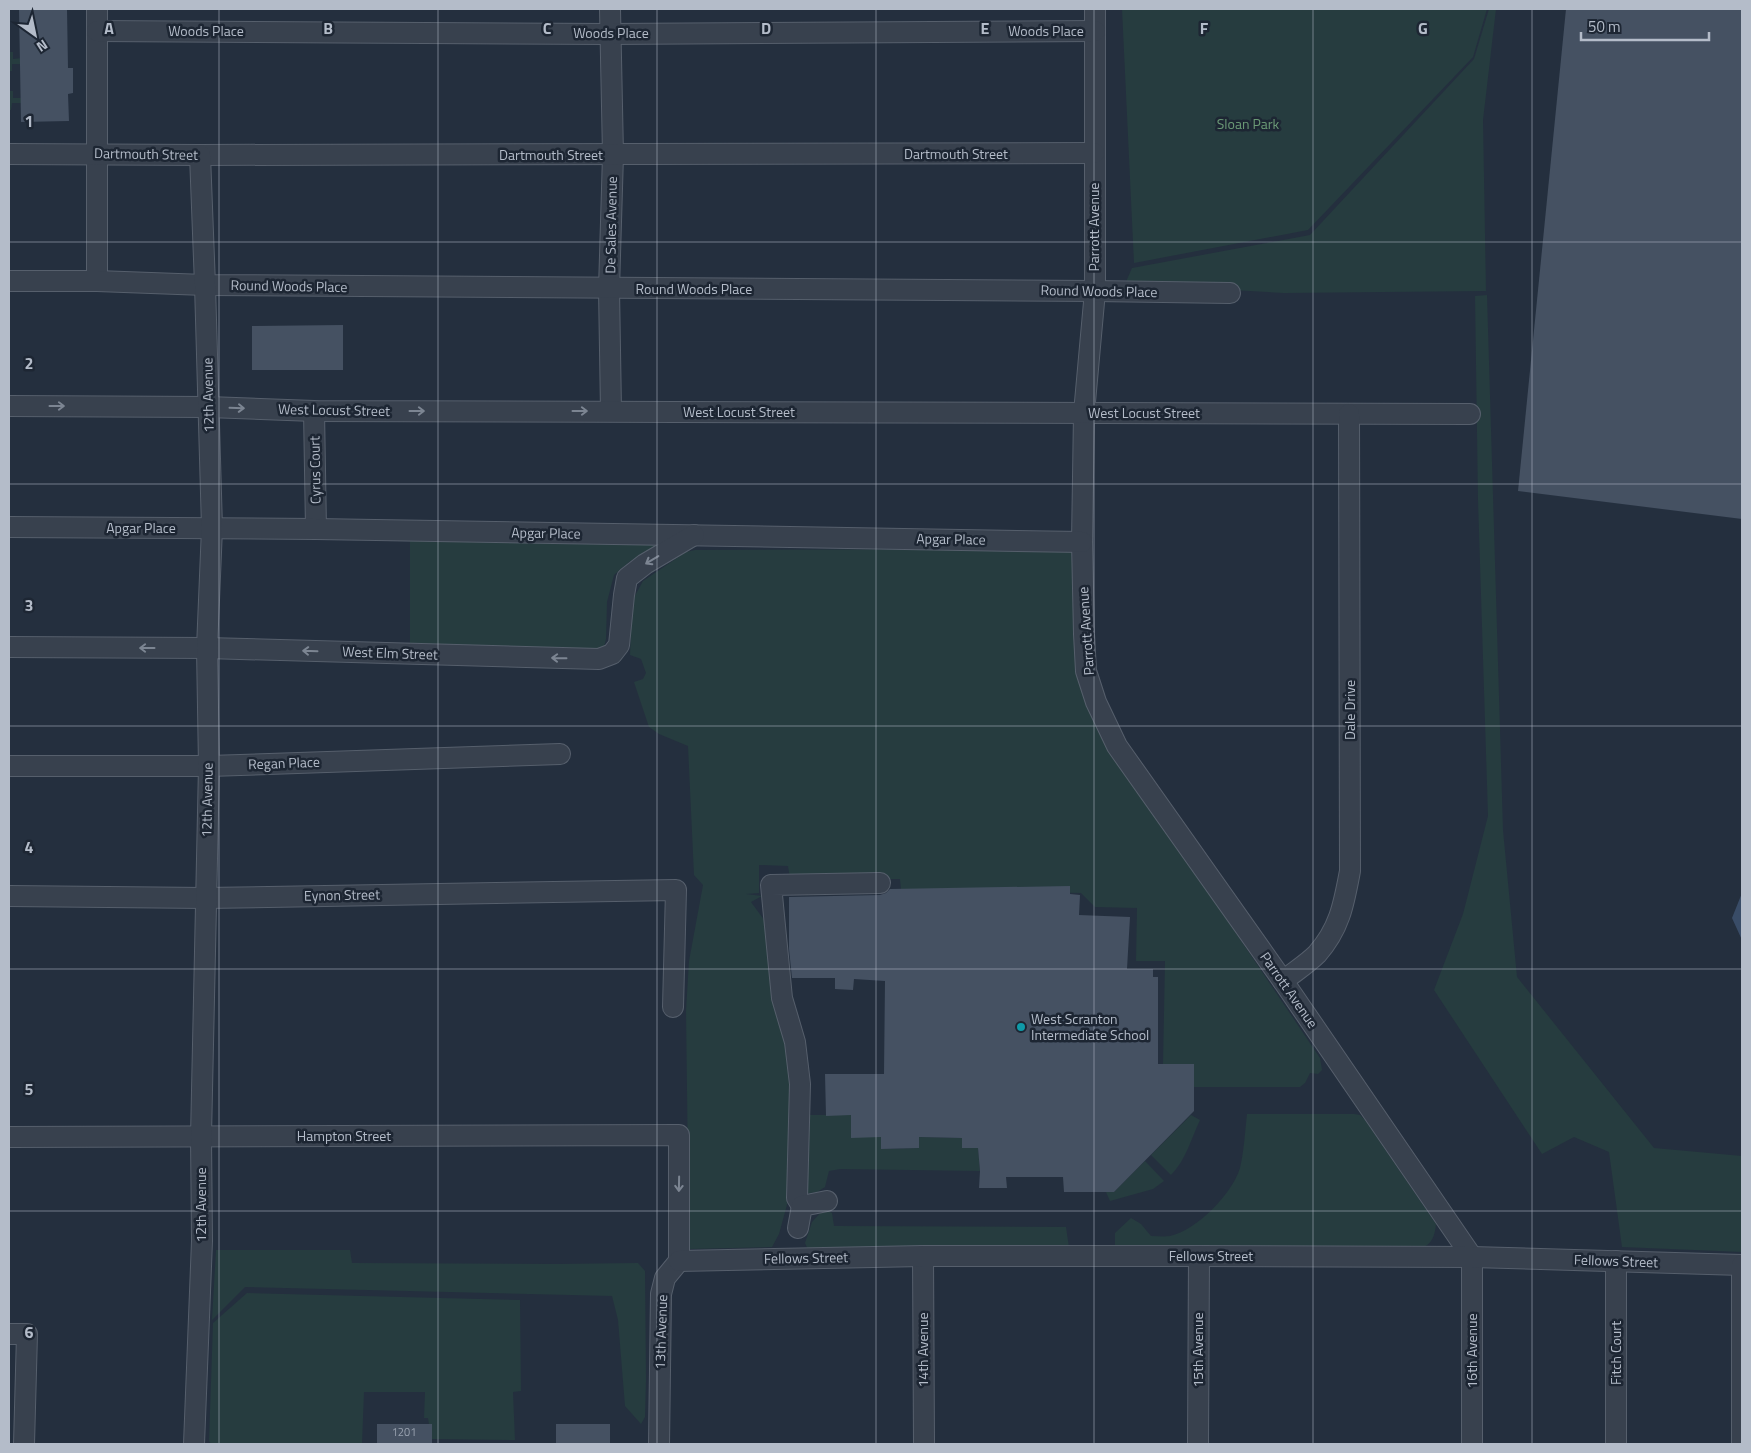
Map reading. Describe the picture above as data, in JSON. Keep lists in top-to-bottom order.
{
  "streets": {
    "street": [
      "Woods Place",
      "Dartmouth Street",
      "De Sales Avenue",
      "Parrott Avenue",
      "Round Woods Place",
      "12th Avenue",
      "West Locust Street",
      "Cyrus Court",
      "Apgar Place",
      "West Elm Street",
      "Dale Drive",
      "Regan Place",
      "Eynon Street",
      "Hampton Street",
      "Fellows Street",
      "13th Avenue",
      "14th Avenue",
      "15th Avenue",
      "16th Avenue",
      "Fitch Court"
    ]
  },
  "crossings": [
    ["Woods Place", "De Sales Avenue"],
    ["Woods Place", "Parrott Avenue"],
    ["Dartmouth Street", "De Sales Avenue"],
    ["Dartmouth Street", "Parrott Avenue"],
    ["Dartmouth Street", "12th Avenue"],
    ["De Sales Avenue", "Round Woods Place"],
    ["De Sales Avenue", "West Locust Street"],
    ["Parrott Avenue", "Round Woods Place"],
    ["Parrott Avenue", "West Locust Street"],
    ["Parrott Avenue", "Apgar Place"],
    ["Parrott Avenue", "Dale Drive"],
    ["Parrott Avenue", "Fellows Street"],
    ["Parrott Avenue", "16th Avenue"],
    ["Round Woods Place", "12th Avenue"],
    ["12th Avenue", "West Locust Street"],
    ["12th Avenue", "Apgar Place"],
    ["12th Avenue", "West Elm Street"],
    ["12th Avenue", "Regan Place"],
    ["12th Avenue", "Eynon Street"],
    ["12th Avenue", "Hampton Street"],
    ["West Locust Street", "Cyrus Court"],
    ["West Locust Street", "Dale Drive"],
    ["Cyrus Court", "Apgar Place"],
    ["Apgar Place", "West Elm Street"],
    ["Hampton Street", "Fellows Street"],
    ["Hampton Street", "13th Avenue"],
    ["Fellows Street", "13th Avenue"],
    ["Fellows Street", "14th Avenue"],
    ["Fellows Street", "15th Avenue"],
    ["Fellows Street", "16th Avenue"],
    ["Fellows Street", "Fitch Court"]
  ],
  "one_way": ["West Locust Street", "West Elm Street", "Hampton Street"],
  "parks": ["Sloan Park"],
  "places": ["West Scranton Intermediate School"],
  "house_numbers": ["1201"],
  "scale_bar": "50 m",
  "north": "bottom right",
  "grid": {
    "columns": [
      "A",
      "B",
      "C",
      "D",
      "E",
      "F",
      "G"
    ],
    "rows": [
      "1",
      "2",
      "3",
      "4",
      "5",
      "6"
    ]
  }
}
